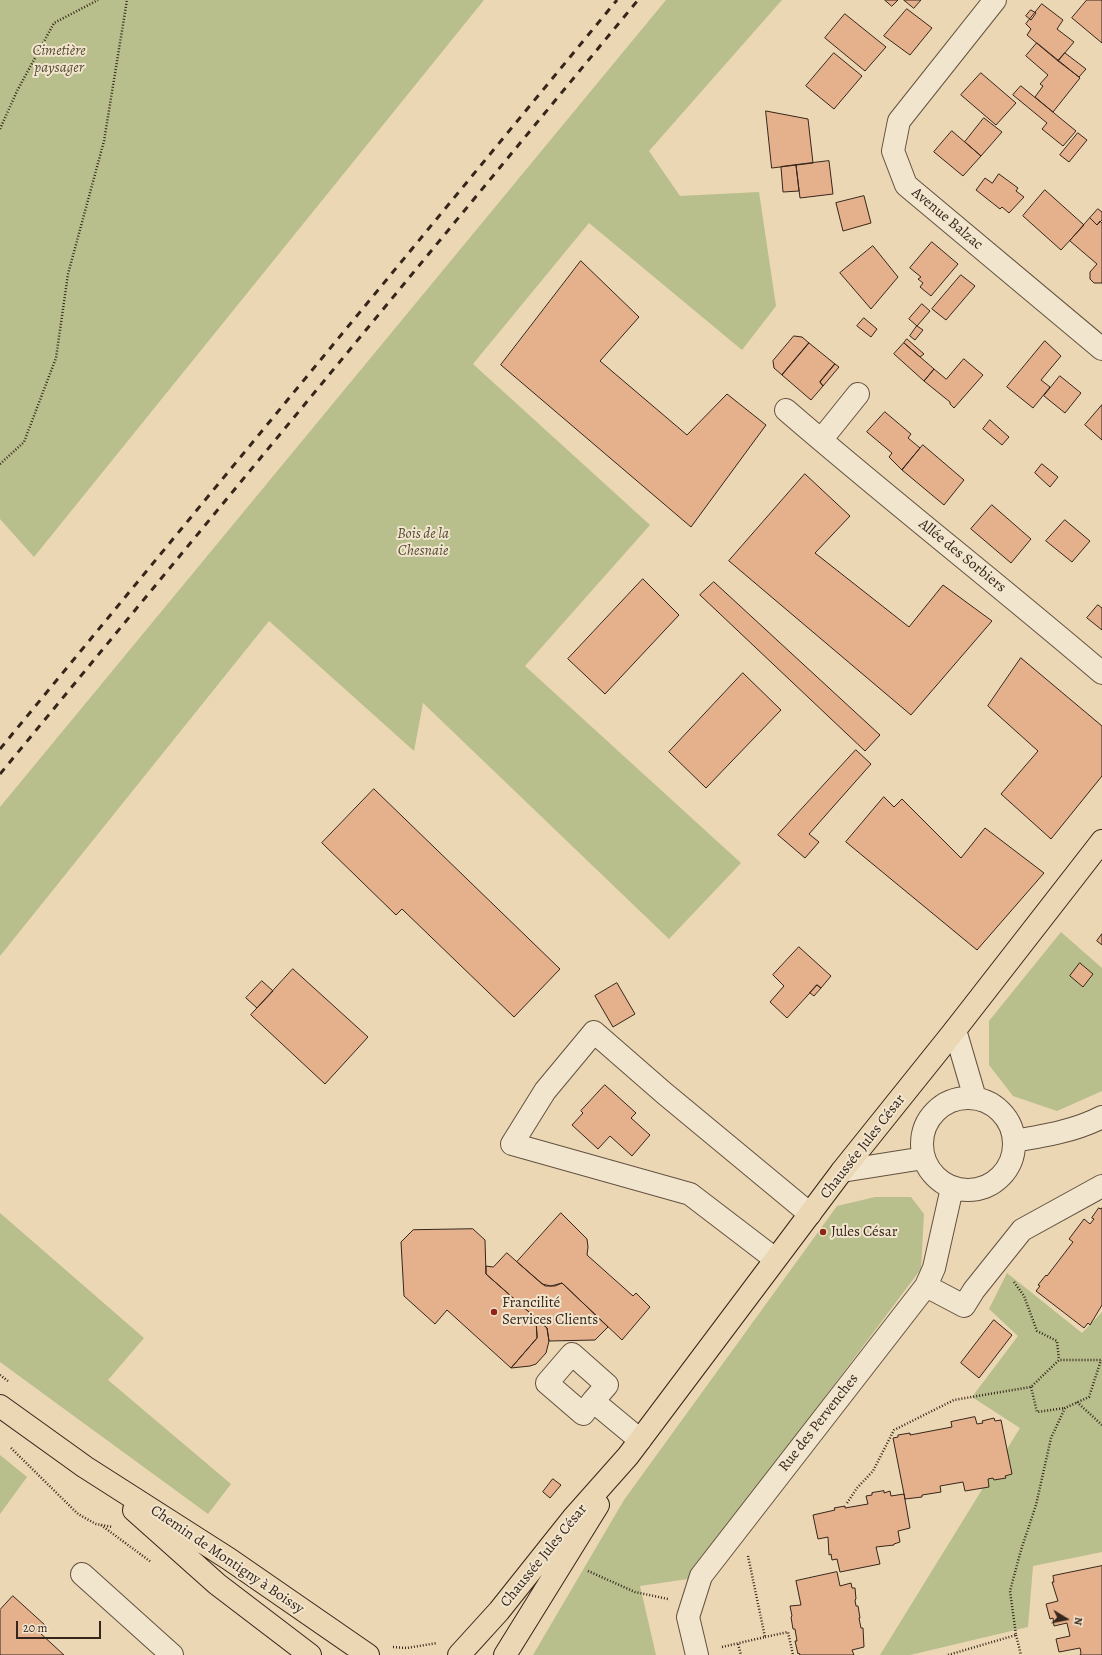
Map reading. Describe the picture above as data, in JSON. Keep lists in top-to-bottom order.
{
  "streets": {
    "main road": ["Chaussée Jules César", "Chemin de Montigny à Boissy"],
    "street": ["Avenue Balzac", "Allée des Sorbiers", "Rue des Pervenches"]
  },
  "parks": ["Cimetière paysager", "Bois de la Chesnaie"],
  "places": ["Jules César", "Francilité Services Clients"],
  "scale_bar": "20 m",
  "north": "right"
}
